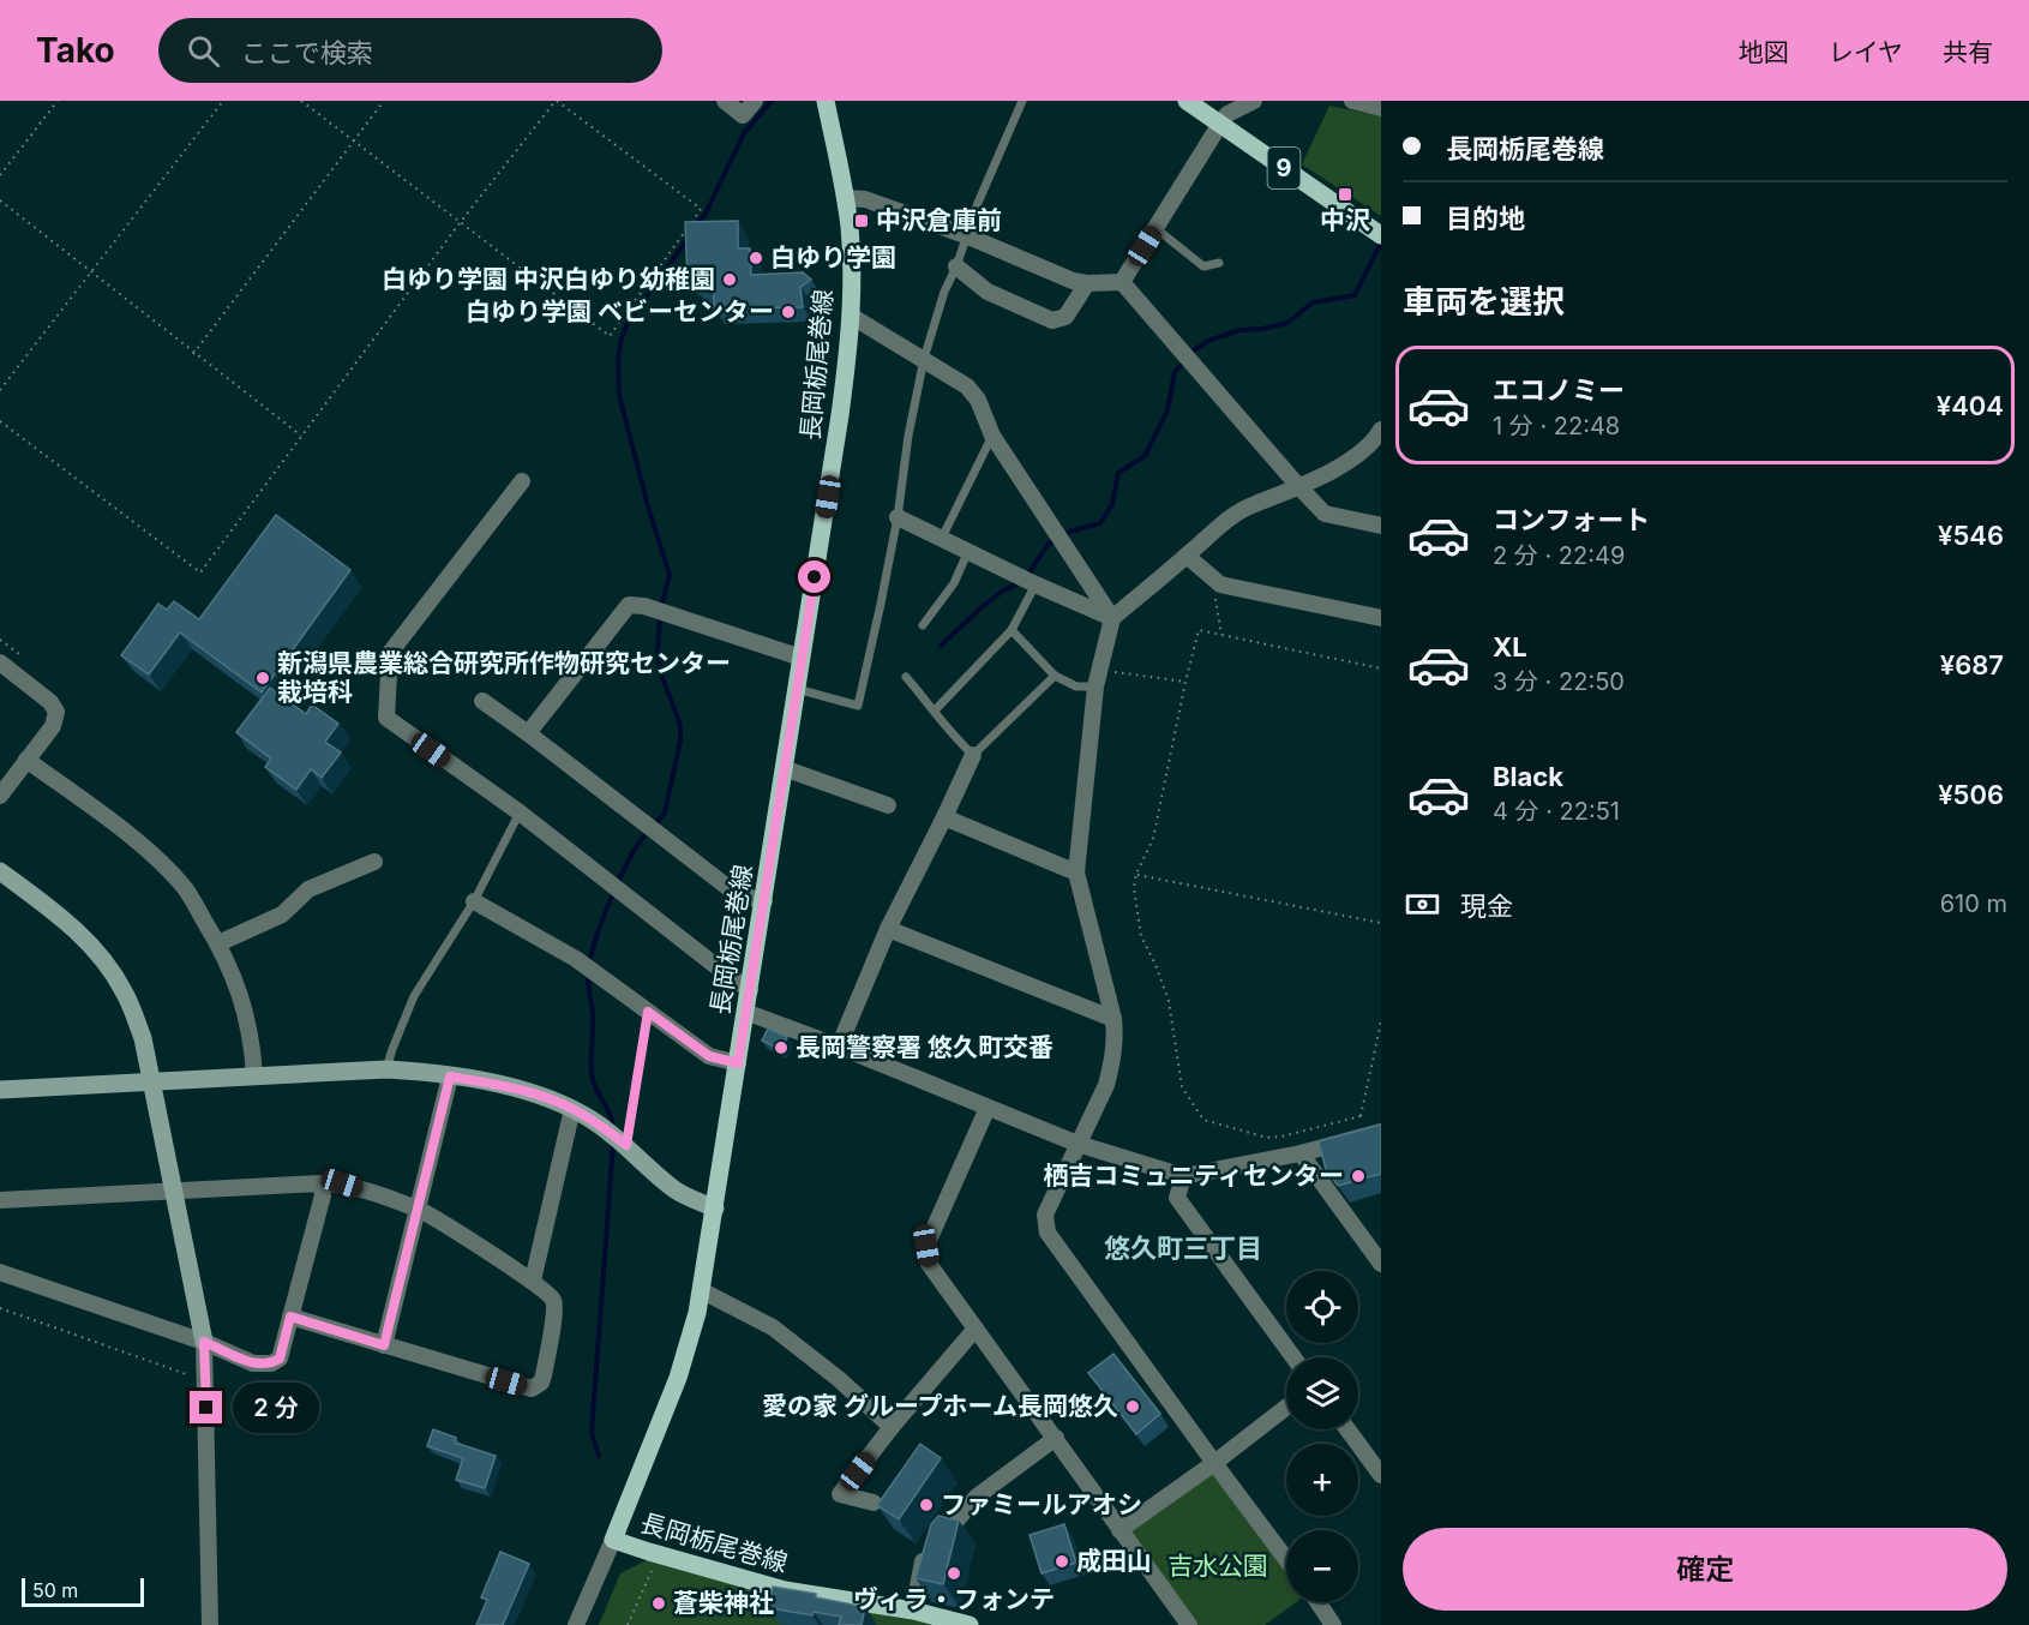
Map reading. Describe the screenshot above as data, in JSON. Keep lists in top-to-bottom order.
{
  "streets": {
    "main road": ["9", "長岡栃尾巻線"]
  },
  "districts": ["悠久町三丁目"],
  "parks": ["吉水公園"],
  "places": {
    "transit": ["中沢", "中沢倉庫前"],
    "other": [
      "白ゆり学園",
      "白ゆり学園 中沢白ゆり幼稚園",
      "白ゆり学園 ベビーセンター",
      "新潟県農業総合研究所作物研究センター 栽培科",
      "長岡警察署 悠久町交番",
      "栖吉コミュニティセンター",
      "愛の家 グループホーム長岡悠久",
      "ファミールアオシ",
      "成田山",
      "ヴィラ・フォンテ",
      "蒼柴神社"
    ]
  },
  "scale_bar": "50 m",
  "page": {
    "header": "Tako",
    "search": "ここで検索",
    "nav": ["地図", "レイヤ", "共有"],
    "banner": ["長岡栃尾巻線", "目的地"],
    "heading": "車両を選択",
    "list": [
      {
        "name": "エコノミー",
        "note": "1 分 · 22:48",
        "value": "¥404"
      },
      {
        "name": "コンフォート",
        "note": "2 分 · 22:49",
        "value": "¥546"
      },
      {
        "name": "XL",
        "note": "3 分 · 22:50",
        "value": "¥687"
      },
      {
        "name": "Black",
        "note": "4 分 · 22:51",
        "value": "¥506"
      }
    ],
    "pay": ["現金", "610 m"],
    "map_buttons": ["+", "−"],
    "bubble": "2 分",
    "buttons": "確定",
    "scale": "50 m"
  }
}
